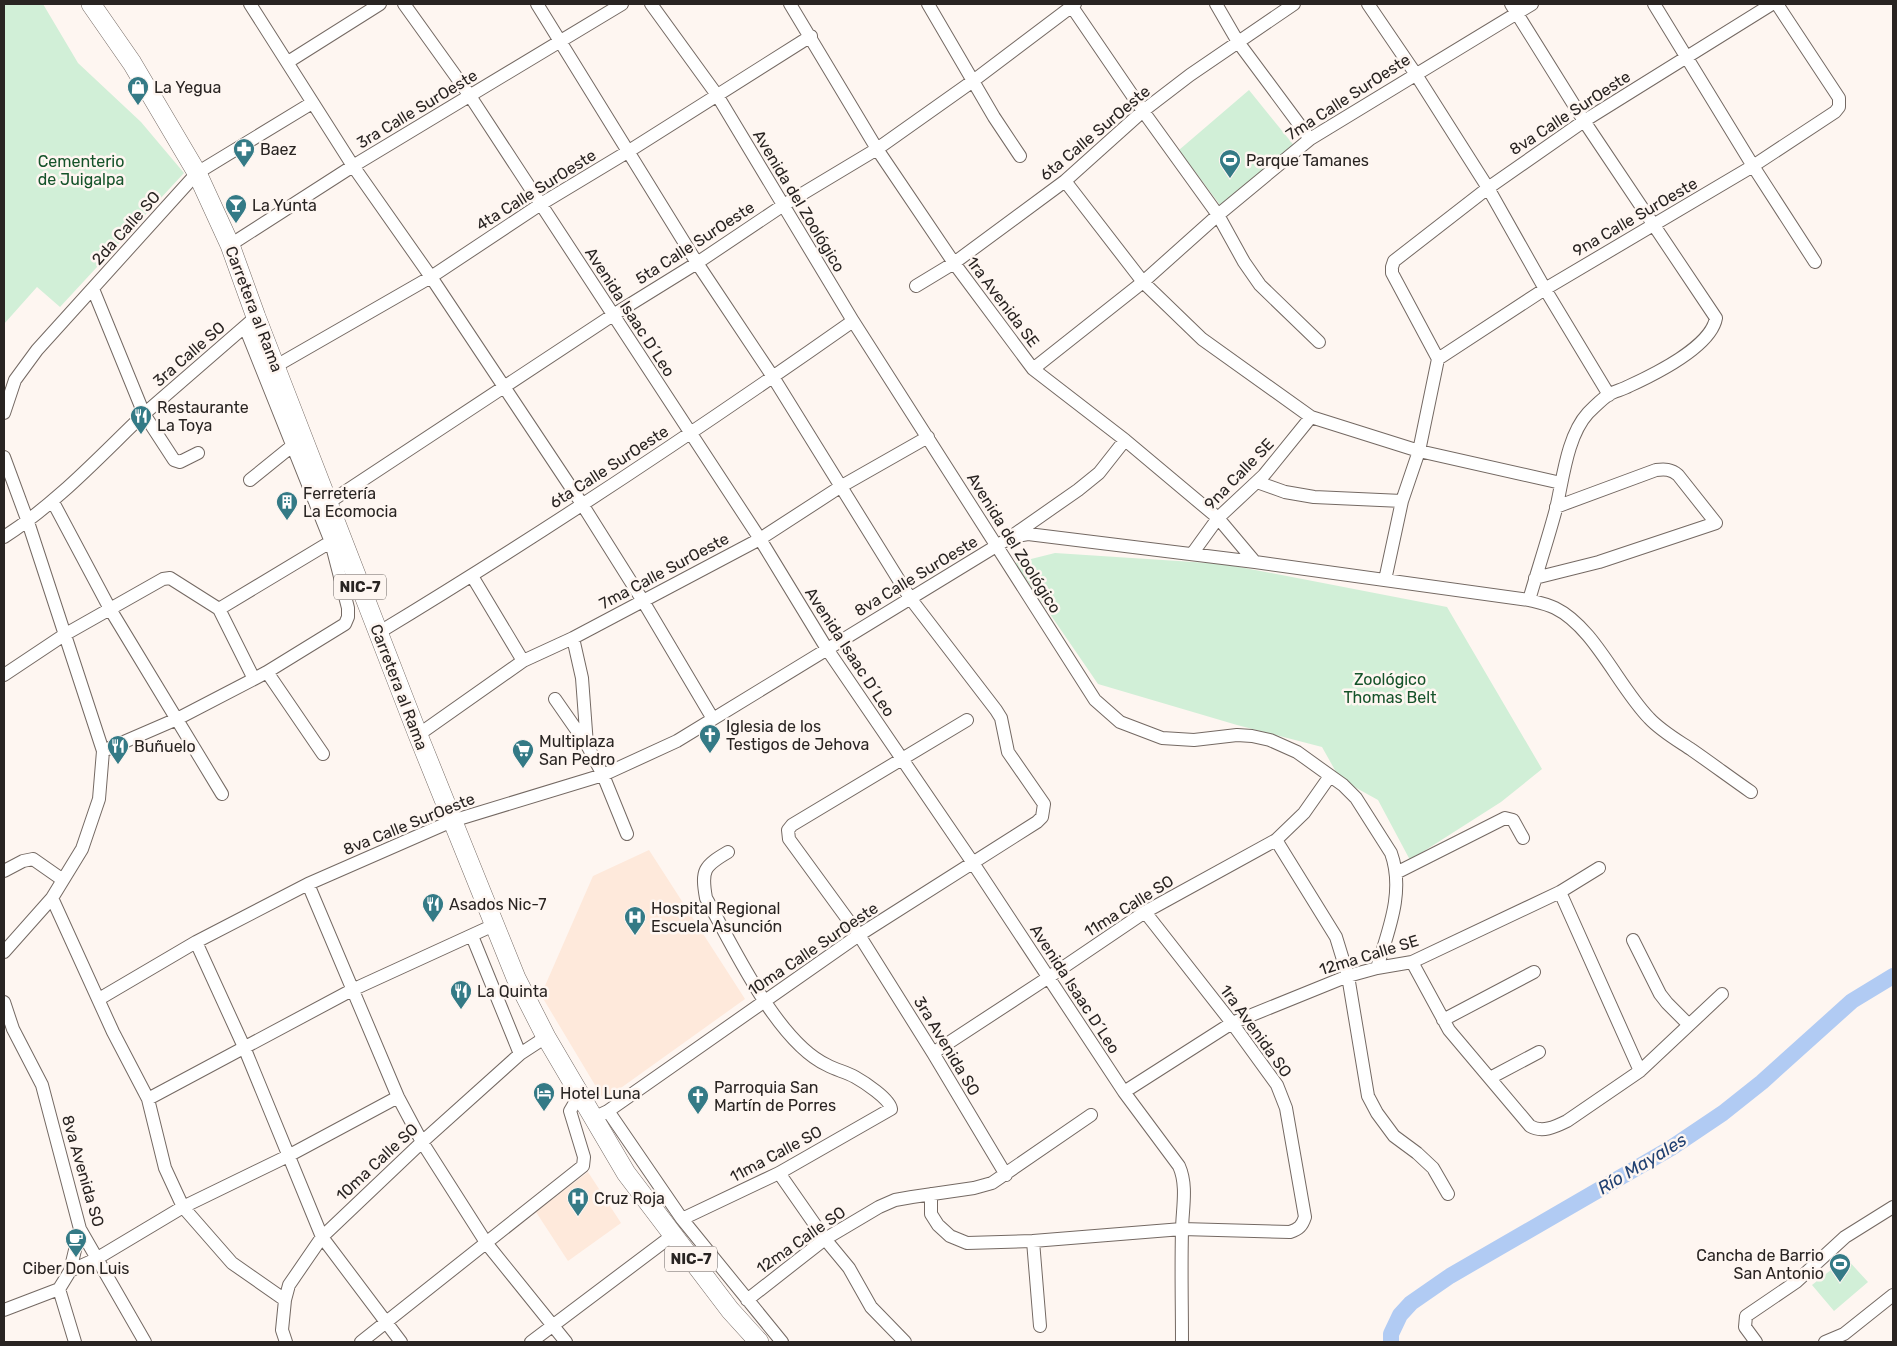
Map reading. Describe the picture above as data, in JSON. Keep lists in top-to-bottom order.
{
  "streets": {
    "highway": ["Carretera al Rama", "NIC-7"],
    "street": [
      "7ma Calle SurOeste",
      "3ra Calle SurOeste",
      "8va Calle SurOeste",
      "6ta Calle SurOeste",
      "4ta Calle SurOeste",
      "Avenida del Zoológico",
      "9na Calle SurOeste",
      "2da Calle SO",
      "5ta Calle SurOeste",
      "1ra Avenida SE",
      "Avenida Isaac D´Leo",
      "3ra Calle SO",
      "9na Calle SE",
      "11ma Calle SO",
      "10ma Calle SurOeste",
      "12ma Calle SE",
      "1ra Avenida SO",
      "3ra Avenida SO",
      "10ma Calle SO",
      "8va Avenida SO",
      "12ma Calle SO"
    ]
  },
  "crossings": [
    ["7ma Calle SurOeste", "Avenida del Zoológico"],
    ["7ma Calle SurOeste", "1ra Avenida SE"],
    ["7ma Calle SurOeste", "Carretera al Rama"],
    ["7ma Calle SurOeste", "Avenida Isaac D´Leo"],
    ["3ra Calle SurOeste", "Carretera al Rama"],
    ["3ra Calle SurOeste", "Avenida Isaac D´Leo"],
    ["8va Calle SurOeste", "Avenida del Zoológico"],
    ["8va Calle SurOeste", "9na Calle SurOeste"],
    ["8va Calle SurOeste", "1ra Avenida SE"],
    ["8va Calle SurOeste", "Carretera al Rama"],
    ["8va Calle SurOeste", "Avenida Isaac D´Leo"],
    ["8va Calle SurOeste", "10ma Calle SurOeste"],
    ["6ta Calle SurOeste", "Avenida del Zoológico"],
    ["6ta Calle SurOeste", "1ra Avenida SE"],
    ["6ta Calle SurOeste", "Carretera al Rama"],
    ["6ta Calle SurOeste", "Avenida Isaac D´Leo"],
    ["4ta Calle SurOeste", "Avenida del Zoológico"],
    ["4ta Calle SurOeste", "1ra Avenida SE"],
    ["4ta Calle SurOeste", "Carretera al Rama"],
    ["4ta Calle SurOeste", "Avenida Isaac D´Leo"],
    ["Avenida del Zoológico", "5ta Calle SurOeste"],
    ["Avenida del Zoológico", "11ma Calle SO"],
    ["Avenida del Zoológico", "12ma Calle SE"],
    ["2da Calle SO", "Carretera al Rama"],
    ["5ta Calle SurOeste", "1ra Avenida SE"],
    ["5ta Calle SurOeste", "Carretera al Rama"],
    ["5ta Calle SurOeste", "Avenida Isaac D´Leo"],
    ["1ra Avenida SE", "9na Calle SE"],
    ["Carretera al Rama", "3ra Calle SO"],
    ["Carretera al Rama", "11ma Calle SO"],
    ["Carretera al Rama", "10ma Calle SurOeste"],
    ["Carretera al Rama", "10ma Calle SO"],
    ["Avenida Isaac D´Leo", "11ma Calle SO"],
    ["Avenida Isaac D´Leo", "10ma Calle SurOeste"],
    ["Avenida Isaac D´Leo", "12ma Calle SE"],
    ["Avenida Isaac D´Leo", "1ra Avenida SO"],
    ["Avenida Isaac D´Leo", "3ra Avenida SO"],
    ["11ma Calle SO", "10ma Calle SurOeste"],
    ["11ma Calle SO", "1ra Avenida SO"],
    ["11ma Calle SO", "3ra Avenida SO"],
    ["10ma Calle SurOeste", "3ra Avenida SO"],
    ["12ma Calle SE", "1ra Avenida SO"],
    ["3ra Avenida SO", "12ma Calle SO"]
  ],
  "water": ["Río Mayales"],
  "parks": ["Cementerio de Juigalpa", "Zoológico Thomas Belt"],
  "places": {
    "shop": ["La Yegua"],
    "pharmacy": ["Baez"],
    "sports": ["Parque Tamanes", "Cancha de Barrio San Antonio"],
    "bar": ["La Yunta"],
    "restaurant": [
      "Restaurante La Toya",
      "Buñuelo",
      "Asados Nic-7",
      "La Quinta"
    ],
    "building": ["Ferretería La Ecomocia"],
    "church": ["Iglesia de los Testigos de Jehova", "Parroquia San Martín de Porres"],
    "supermarket": ["Multiplaza San Pedro"],
    "hospital": ["Hospital Regional Escuela Asunción", "Cruz Roja"],
    "hotel": ["Hotel Luna"],
    "cafe": ["Ciber Don Luis"]
  }
}
